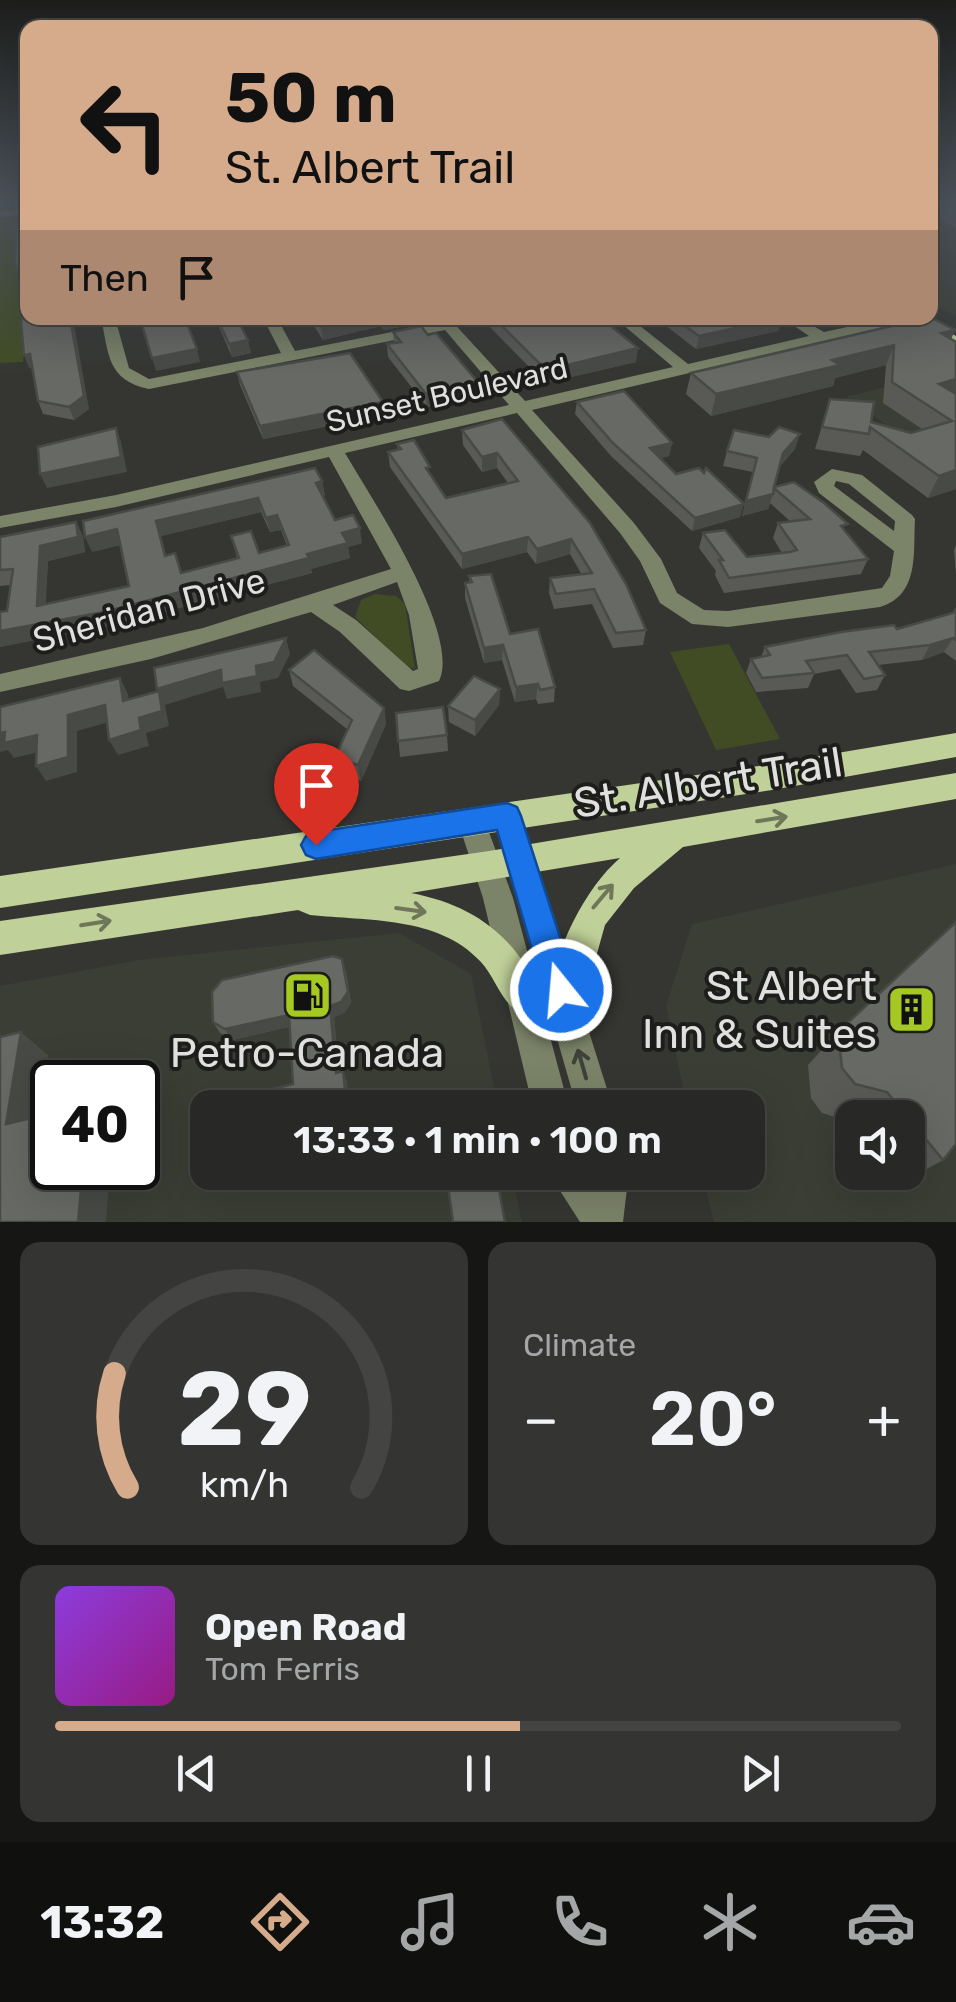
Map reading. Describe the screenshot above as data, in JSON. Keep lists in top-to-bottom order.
{
  "streets": {
    "main road": ["St. Albert Trail"],
    "street": ["Sunset Boulevard", "Sheridan Drive"]
  },
  "crossings": [
    ["Sunset Boulevard", "Sheridan Drive"]
  ],
  "places": {
    "fuel station": ["Petro-Canada"],
    "building": ["St Albert Inn & Suites"]
  },
  "page": {
    "turn": ["50 m", "St. Albert Trail"],
    "then": "Then",
    "limit": "40",
    "trip": "13:33 · 1 min · 100 m",
    "tile": "Climate",
    "heat": ["−", "20°", "+"],
    "song": ["Open Road", "Tom Ferris"],
    "tabs": "13:32",
    "gauge": ["29", "km/h"]
  }
}
